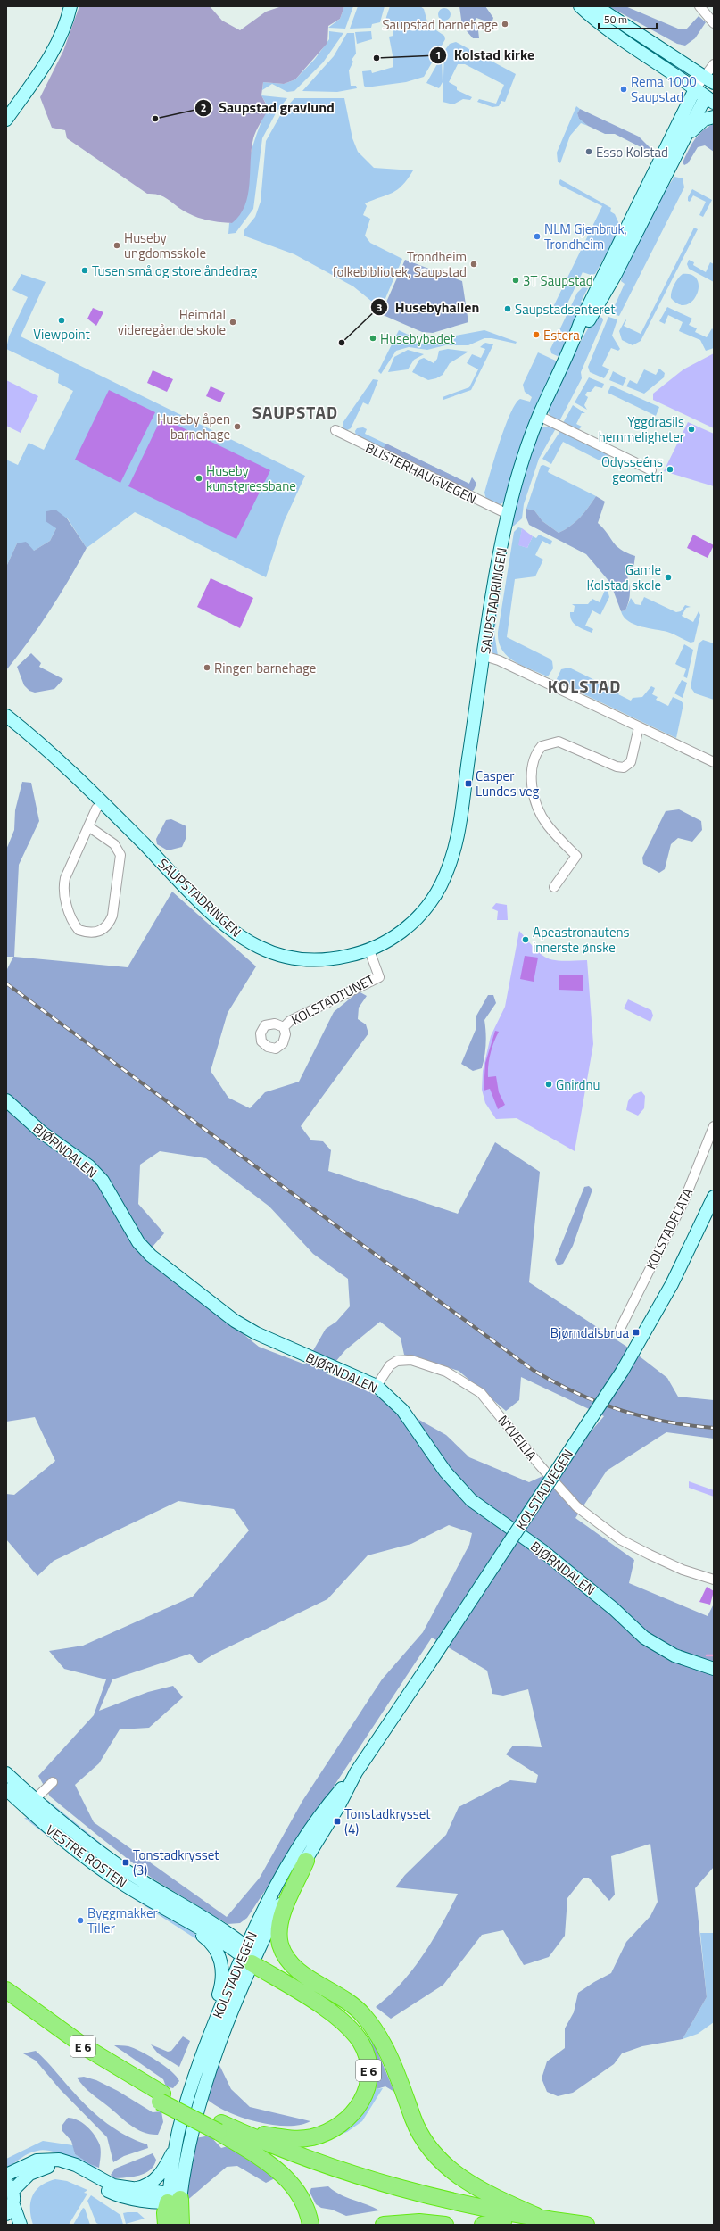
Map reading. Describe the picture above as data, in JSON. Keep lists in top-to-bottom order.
{
  "streets": {
    "highway": ["E 6"],
    "main road": [
      "SAUPSTADRINGEN",
      "BJØRNDALEN",
      "KOLSTADVEGEN",
      "VESTRE ROSTEN"
    ],
    "street": [
      "BLISTERHAUGVEGEN",
      "KOLSTADTUNET",
      "KOLSTADFLATA",
      "NYVEILIA"
    ]
  },
  "crossings": [
    ["BLISTERHAUGVEGEN", "SAUPSTADRINGEN"],
    ["SAUPSTADRINGEN", "KOLSTADTUNET"],
    ["BJØRNDALEN", "NYVEILIA"],
    ["KOLSTADVEGEN", "VESTRE ROSTEN"],
    ["KOLSTADVEGEN", "E 6"],
    ["VESTRE ROSTEN", "E 6"]
  ],
  "districts": ["SAUPSTAD", "KOLSTAD"],
  "places": {
    "other": [
      "Saupstad barnehage",
      "Kolstad kirke",
      "Rema 1000 Saupstad",
      "Saupstad gravlund",
      "Esso Kolstad",
      "NLM Gjenbruk, Trondheim",
      "Huseby ungdomsskole",
      "Trondheim folkebibliotek, Saupstad",
      "Tusen små og store åndedrag",
      "3T Saupstad",
      "Saupstadsenteret",
      "Viewpoint",
      "Heimdal videregående skole",
      "Estera",
      "Husebybadet",
      "Husebyhallen",
      "Huseby åpen barnehage",
      "Yggdrasils hemmeligheter",
      "Odysseéns geometri",
      "Huseby kunstgressbane",
      "Gamle Kolstad skole",
      "Ringen barnehage",
      "Apeastronautens innerste ønske",
      "Gnirdnu",
      "Byggmakker Tiller"
    ],
    "transit": [
      "Casper Lundes veg",
      "Bjørndalsbrua",
      "Tonstadkrysset (4)",
      "Tonstadkrysset (3)"
    ]
  },
  "scale_bar": "50 m"
}
